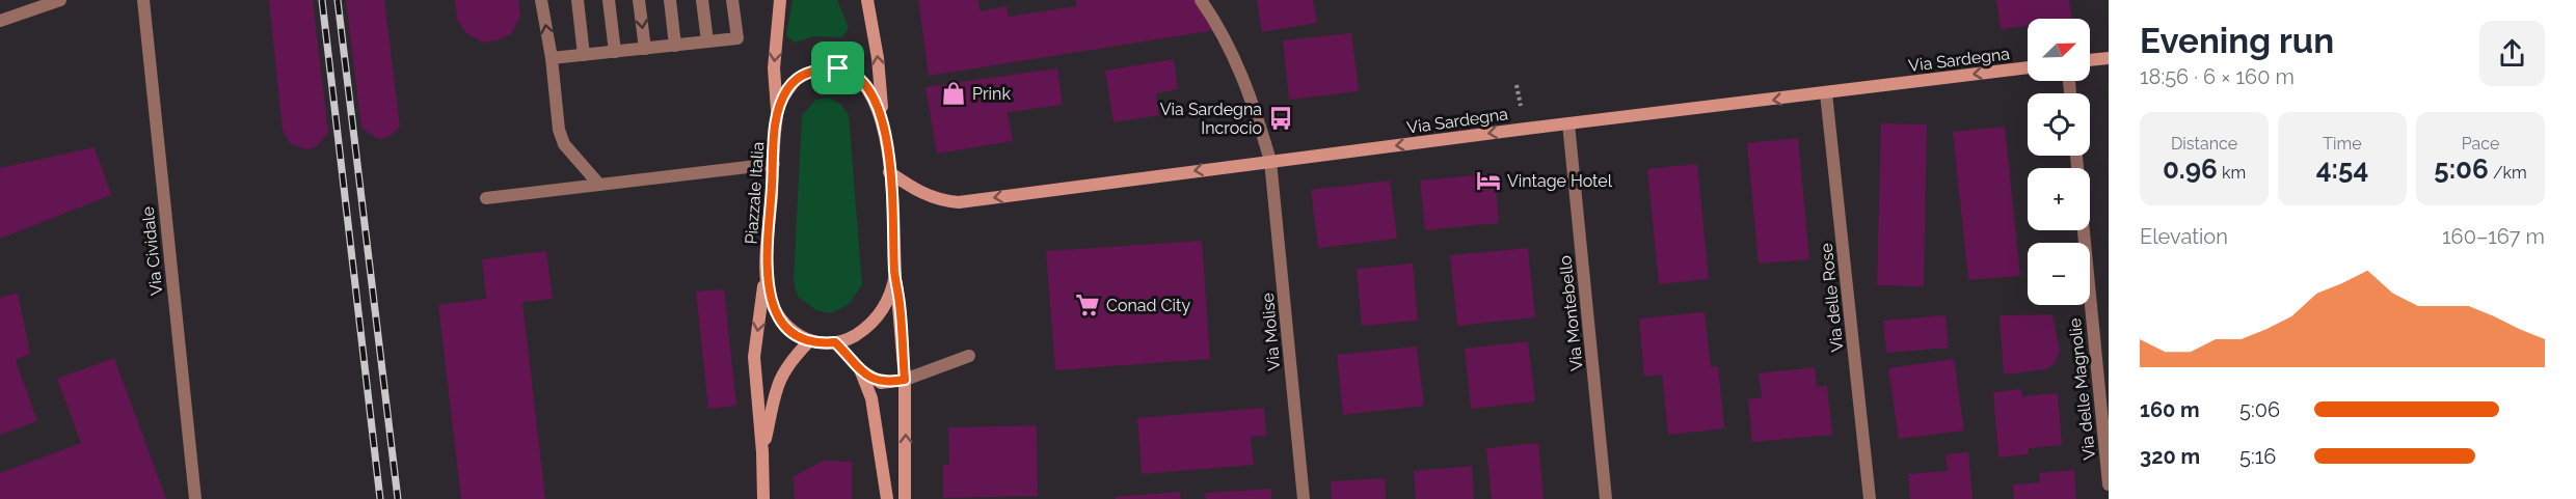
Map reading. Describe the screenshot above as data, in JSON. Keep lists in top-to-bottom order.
{
  "streets": {
    "main road": ["Via Sardegna", "Piazzale Italia"],
    "street": [
      "Via Cividale",
      "Via delle Rose",
      "Via Montebello",
      "Via Molise",
      "Via delle Magnolie"
    ]
  },
  "crossings": [
    ["Via Sardegna", "Piazzale Italia"],
    ["Via Sardegna", "Via delle Rose"],
    ["Via Sardegna", "Via Montebello"],
    ["Via Sardegna", "Via Molise"]
  ],
  "one_way": ["Via Sardegna"],
  "places": {
    "shop": ["Prink"],
    "bus stop": ["Via Sardegna Incrocio"],
    "hotel": ["Vintage Hotel"],
    "supermarket": ["Conad City"]
  },
  "north": "top right",
  "page": {
    "heading": ["Evening run", "18:56 · 6 × 160 m"],
    "map_buttons": ["+", "−"],
    "stats": [
      ["Distance", "0.96 km"],
      ["Time", "4:54"],
      ["Pace", "5:06 /km"]
    ],
    "chart": ["Elevation", "160–167 m"],
    "list": [
      {
        "name": "160 m",
        "note": "5:06"
      },
      {
        "name": "320 m",
        "note": "5:16"
      }
    ]
  }
}
